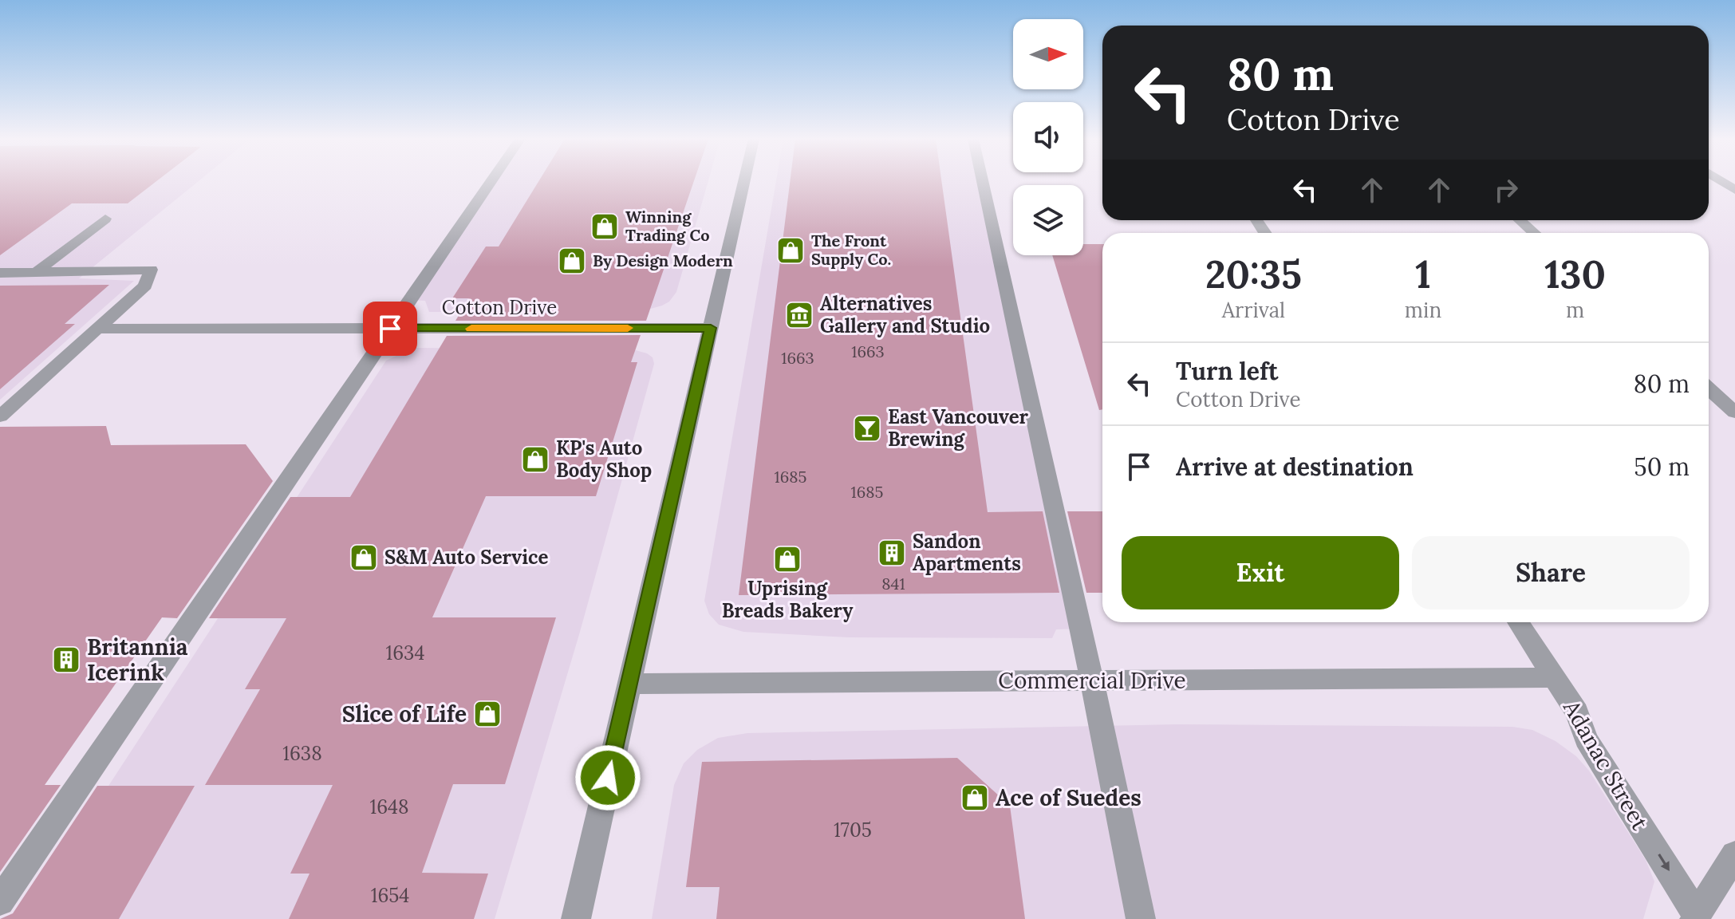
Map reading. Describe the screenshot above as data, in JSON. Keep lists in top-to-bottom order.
{
  "streets": {
    "street": ["Cotton Drive", "Commercial Drive", "Adanac Street"]
  },
  "crossings": [
    ["Commercial Drive", "Adanac Street"]
  ],
  "one_way": ["Adanac Street"],
  "places": {
    "shop": [
      "Winning Trading Co",
      "The Front Supply Co.",
      "By Design Modern",
      "KP's Auto Body Shop",
      "S&M Auto Service",
      "Uprising Breads Bakery",
      "Slice of Life",
      "Ace of Suedes"
    ],
    "museum": ["Alternatives Gallery and Studio"],
    "bar": ["East Vancouver Brewing"],
    "building": ["Sandon Apartments", "Britannia Icerink"]
  },
  "house_numbers": [
    "1663",
    "1663",
    "1685",
    "1685",
    "841",
    "1634",
    "1638",
    "1648",
    "1705",
    "1654"
  ],
  "north": "right",
  "page": {
    "turn": ["80 m", "Cotton Drive"],
    "eta": [
      "20:35",
      "Arrival",
      "1",
      "min",
      "130",
      "m"
    ],
    "list": [
      {
        "name": "Turn left",
        "note": "Cotton Drive",
        "value": "80 m"
      },
      {
        "name": "Arrive at destination",
        "value": "50 m"
      }
    ],
    "buttons": ["Exit", "Share"]
  }
}
